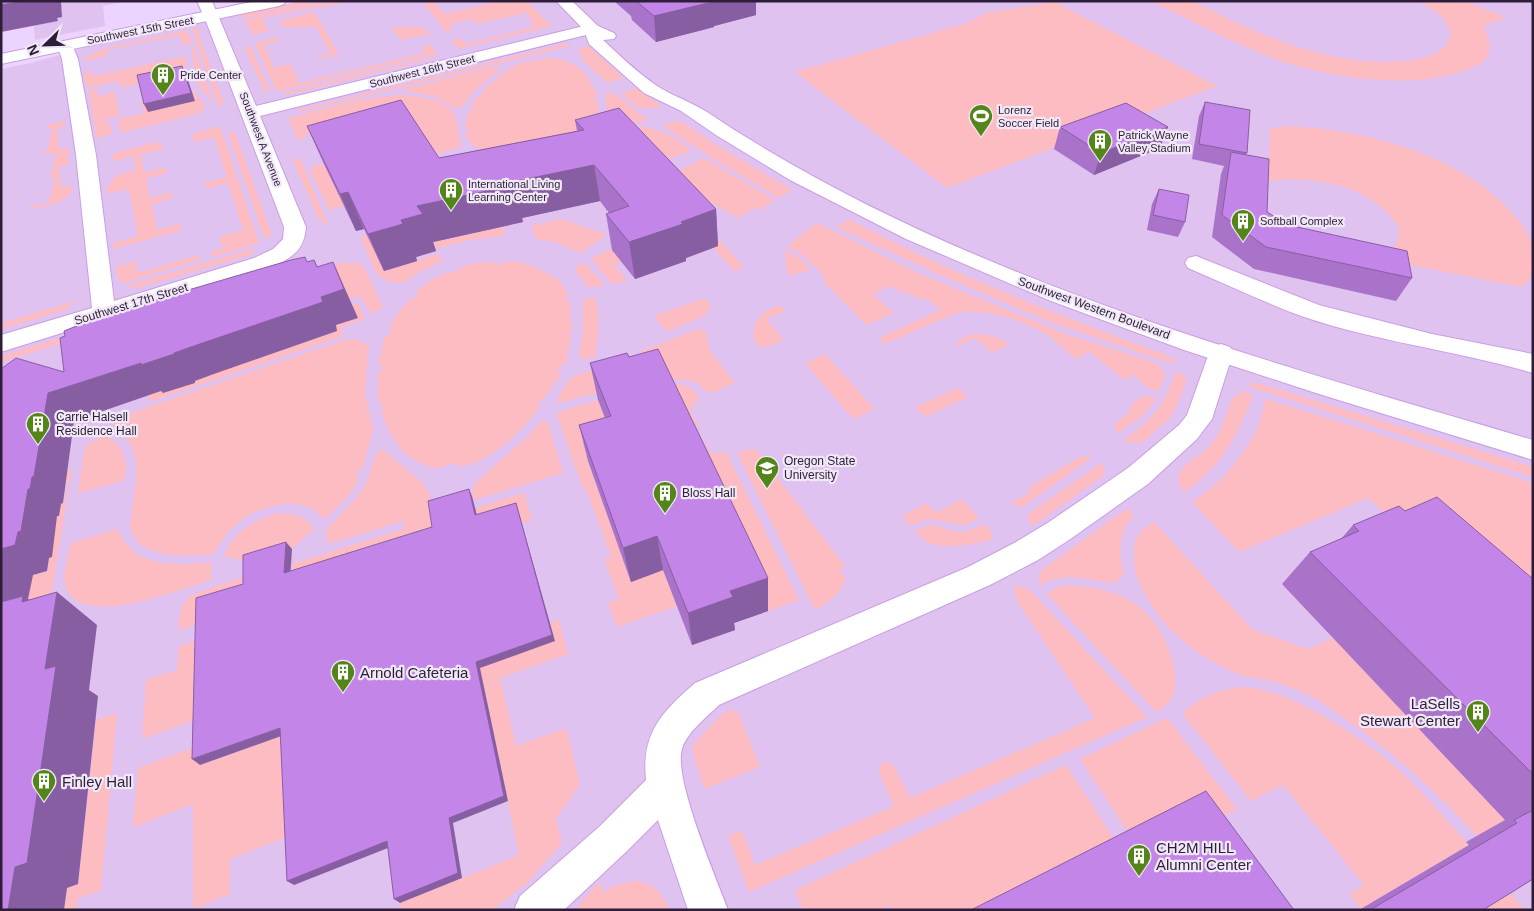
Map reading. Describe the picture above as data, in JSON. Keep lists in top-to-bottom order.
{
  "streets": {
    "street": [
      "Southwest 15th Street",
      "Southwest 16th Street",
      "Southwest A Avenue",
      "Southwest 17th Street",
      "Southwest Western Boulevard"
    ]
  },
  "crossings": [
    ["Southwest 15th Street", "Southwest A Avenue"],
    ["Southwest 16th Street", "Southwest A Avenue"],
    ["Southwest 16th Street", "Southwest Western Boulevard"],
    ["Southwest A Avenue", "Southwest 17th Street"]
  ],
  "places": {
    "building": [
      "Pride Center",
      "Patrick Wayne Valley Stadium",
      "International Living Learning Center",
      "Softball Complex",
      "Carrie Halsell Residence Hall",
      "Bloss Hall",
      "Arnold Cafeteria",
      "LaSells Stewart Center",
      "Finley Hall",
      "CH2M HILL Alumni Center"
    ],
    "sports": ["Lorenz Soccer Field"],
    "school or university": ["Oregon State University"]
  },
  "north": "bottom left"
}
